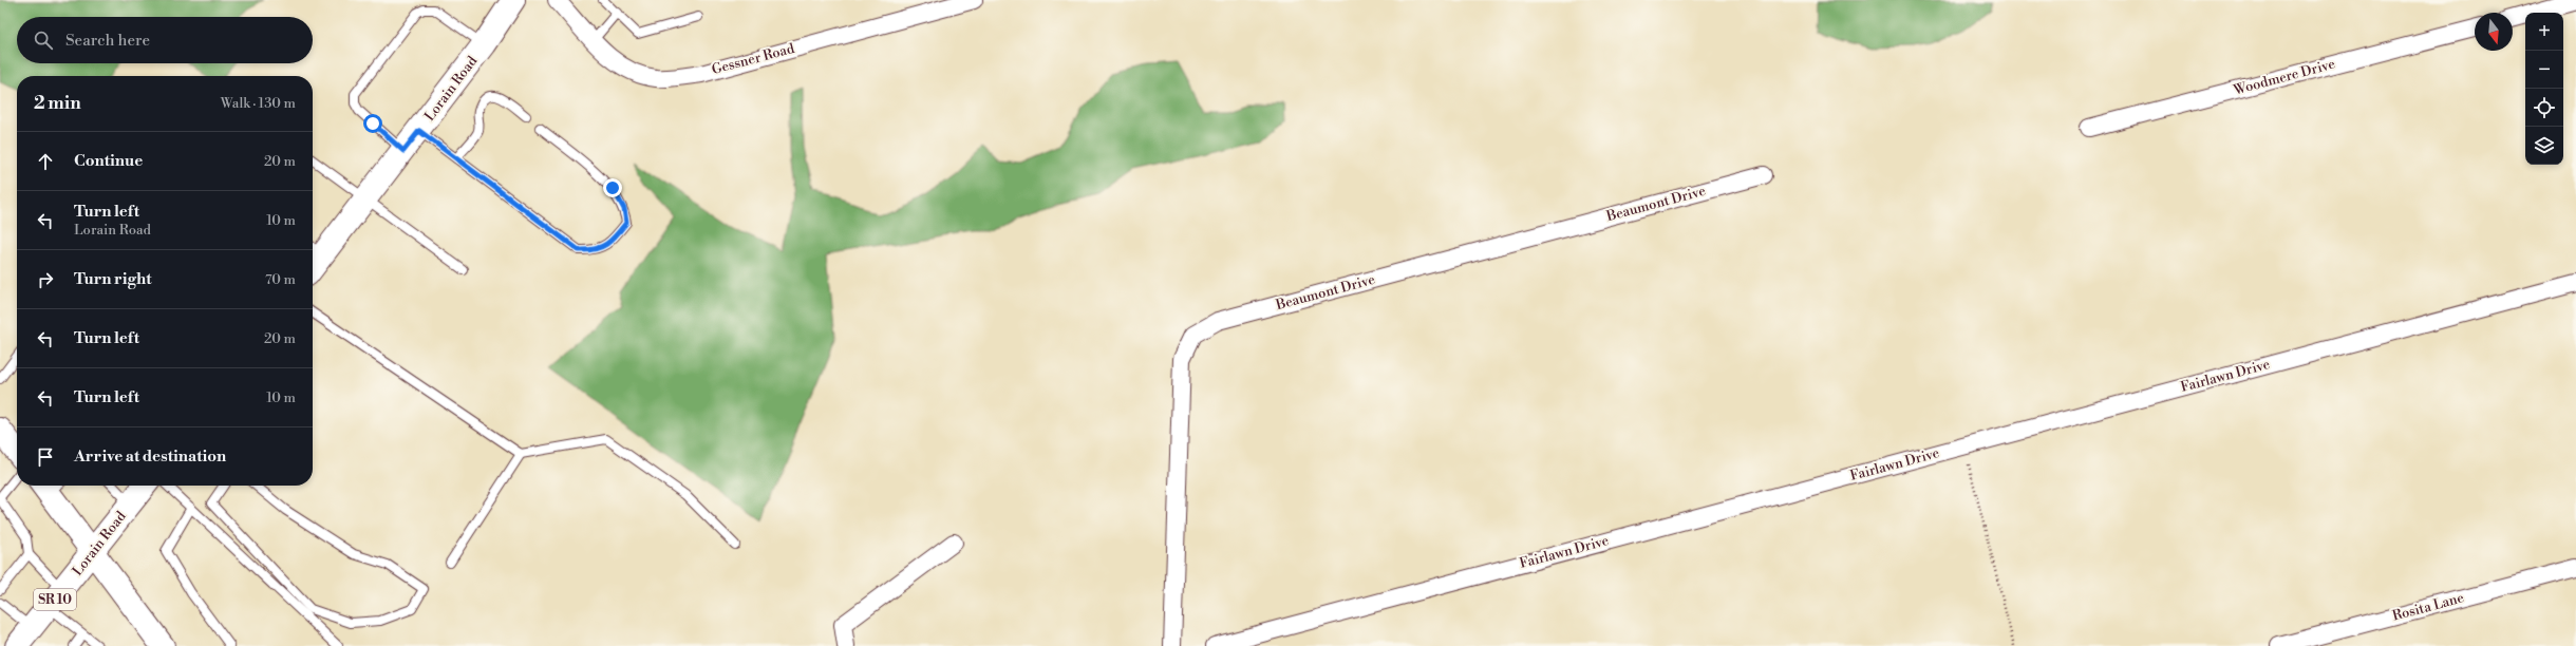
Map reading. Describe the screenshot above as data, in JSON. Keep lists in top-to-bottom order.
{
  "streets": {
    "main road": ["Lorain Road", "SR 10"],
    "street": [
      "Gessner Road",
      "Woodmere Drive",
      "Beaumont Drive",
      "Fairlawn Drive",
      "Rosita Lane"
    ]
  },
  "north": "bottom",
  "page": {
    "map_buttons": ["+", "−"],
    "search": "Search here",
    "heading": ["2 min", "Walk · 130 m"],
    "list": [
      ["Continue", "20 m"],
      ["Turn left", "Lorain Road", "10 m"],
      ["Turn right", "70 m"],
      ["Turn left", "20 m"],
      ["Turn left", "10 m"],
      "Arrive at destination"
    ]
  }
}
